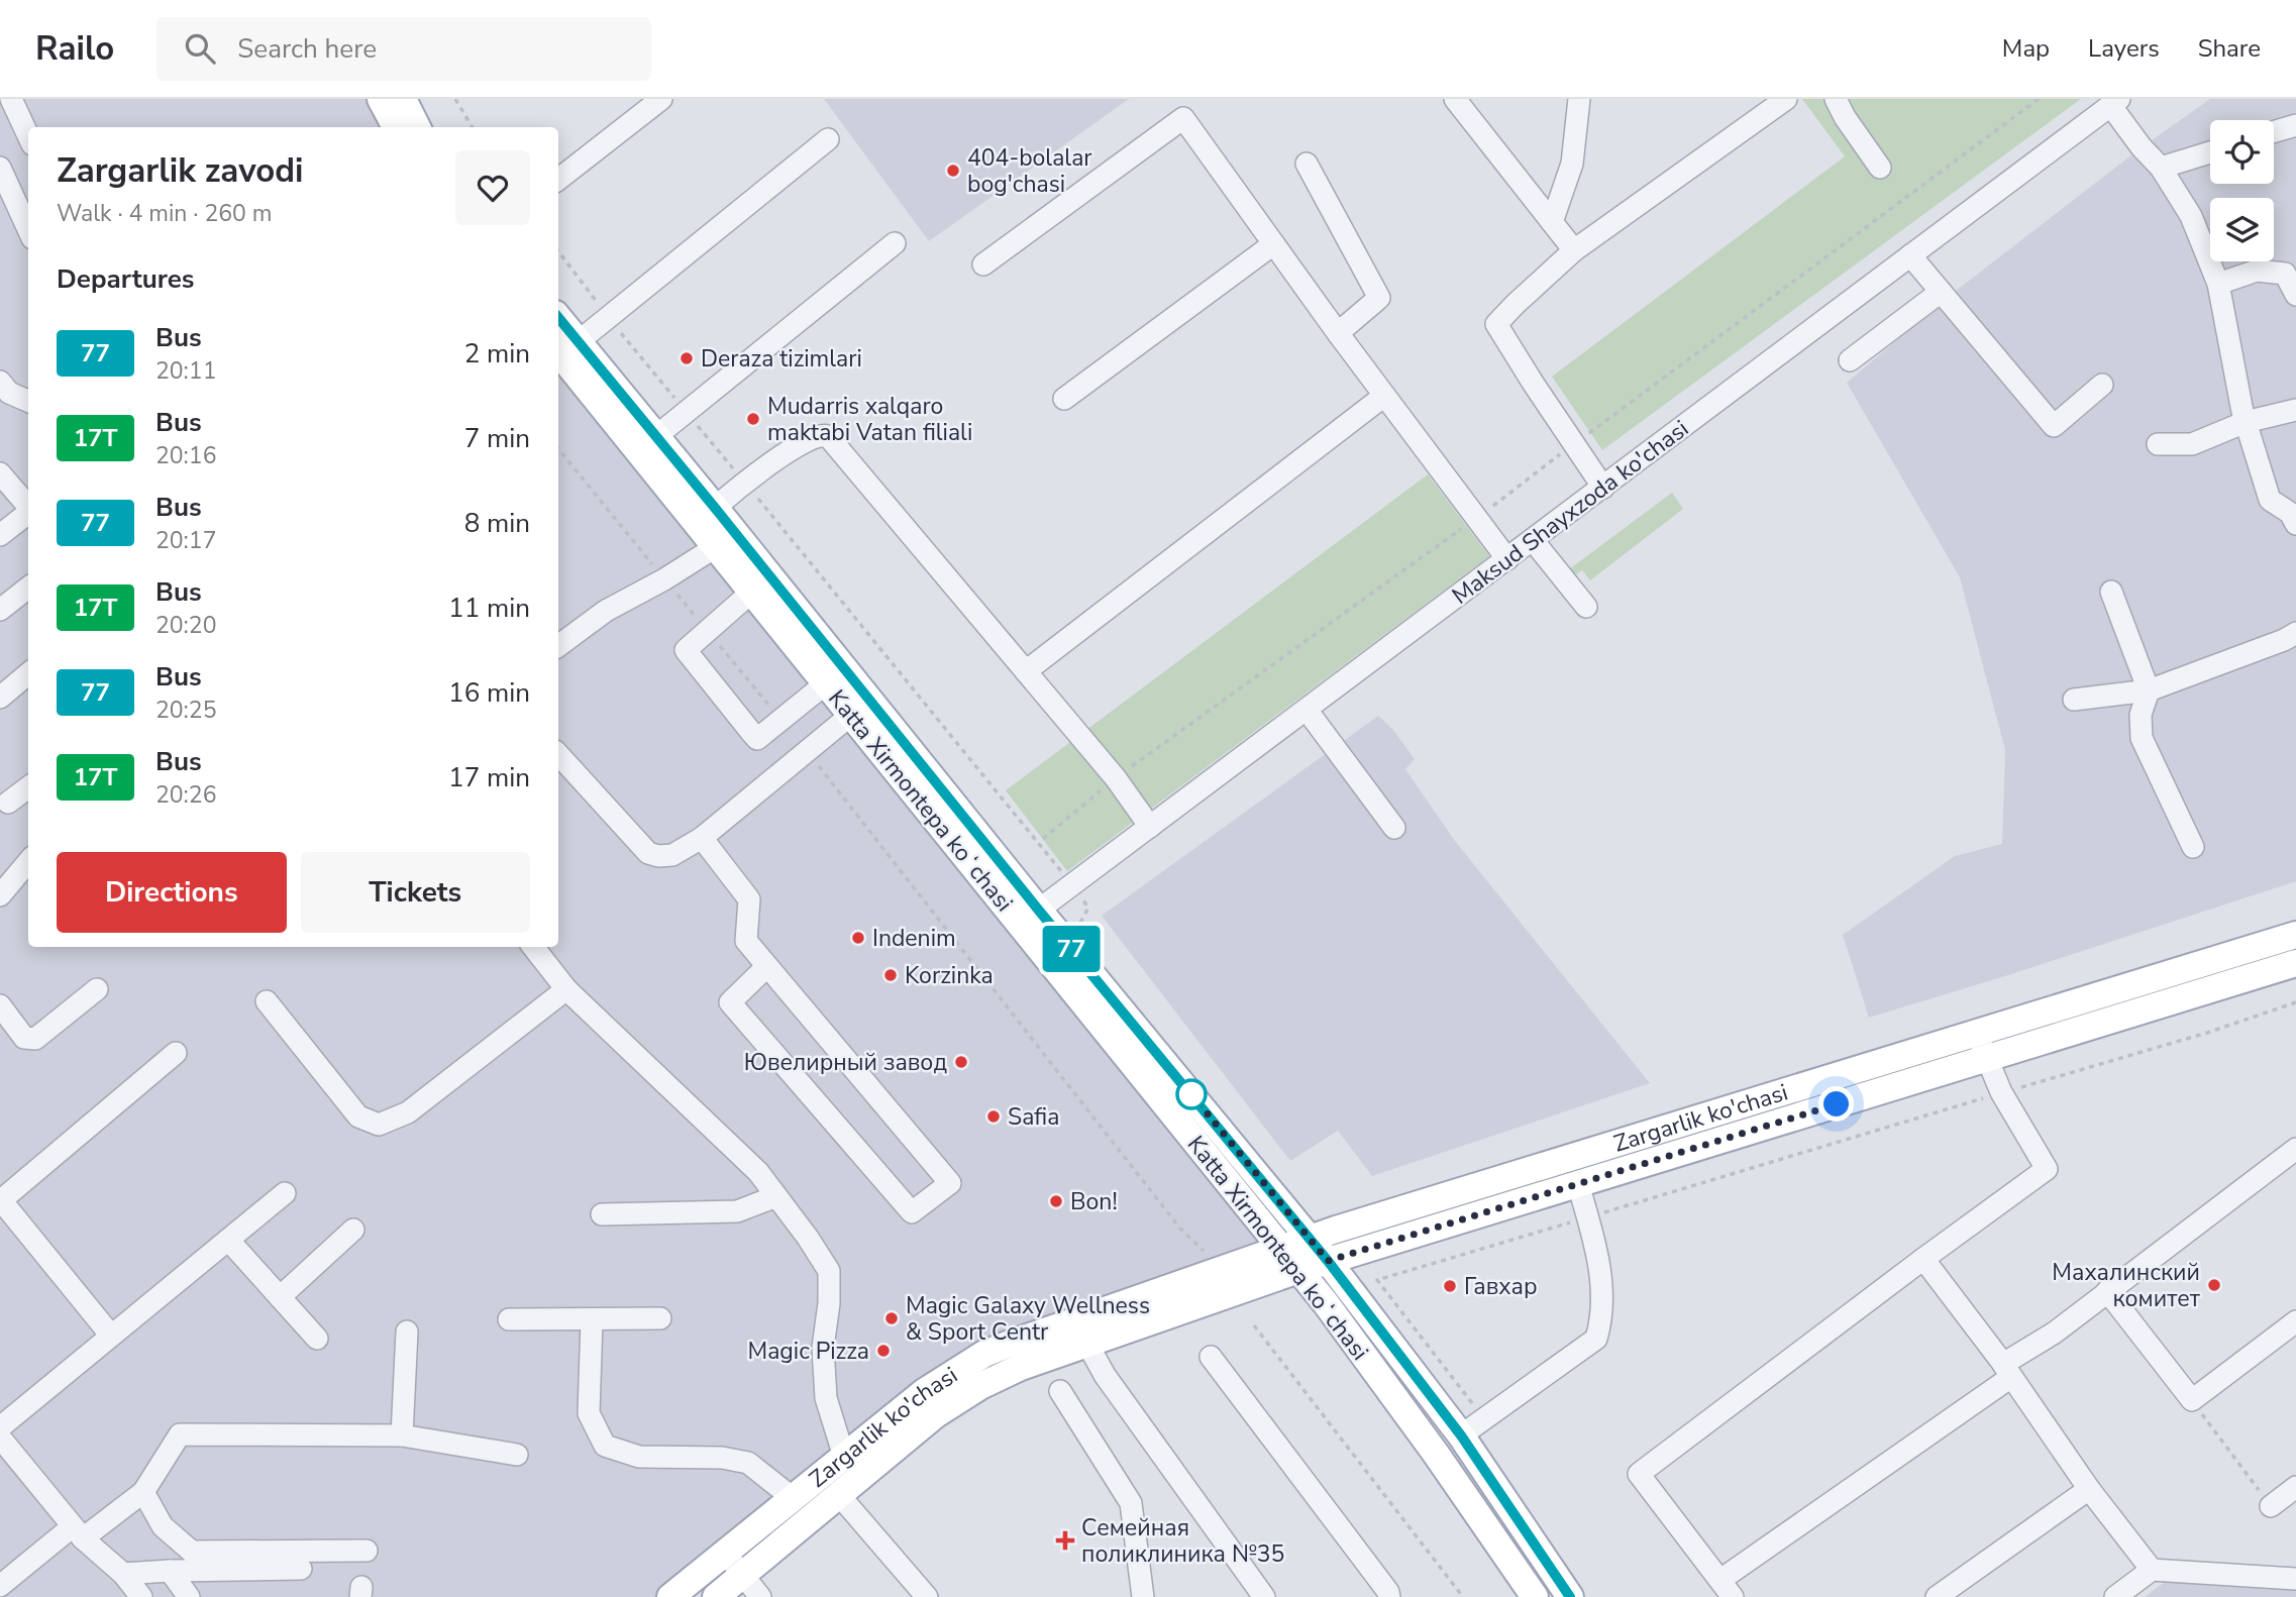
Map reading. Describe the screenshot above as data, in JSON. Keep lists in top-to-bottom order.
{
  "streets": {
    "main road": ["Katta Xirmontepa koʻchasi", "Zargarlik ko'chasi"],
    "street": ["Maksud Shayxzoda ko'chasi"]
  },
  "crossings": [
    ["Maksud Shayxzoda ko'chasi", "Katta Xirmontepa koʻchasi"],
    ["Katta Xirmontepa koʻchasi", "Zargarlik ko'chasi"]
  ],
  "places": {
    "other": [
      "404-bolalar bog'chasi",
      "Deraza tizimlari",
      "Mudarris xalqaro maktabi Vatan filiali",
      "Indenim",
      "Korzinka",
      "Ювелирный завод",
      "Safia",
      "Bon!",
      "Махалинский комитет",
      "Гавхар",
      "Magic Galaxy Wellness & Sport Centr",
      "Magic Pizza"
    ],
    "health": ["Семейная поликлиника №35"]
  },
  "lines": ["bus line 77"],
  "page": {
    "header": "Railo",
    "search": "Search here",
    "nav": ["Map", "Layers", "Share"],
    "on_map": "77",
    "heading": [
      ["Zargarlik zavodi", "Walk · 4 min · 260 m"],
      "Departures"
    ],
    "list": [
      {
        "mark": "77",
        "name": "Bus",
        "note": "20:11",
        "value": "2 min"
      },
      {
        "mark": "17T",
        "name": "Bus",
        "note": "20:16",
        "value": "7 min"
      },
      {
        "mark": "77",
        "name": "Bus",
        "note": "20:17",
        "value": "8 min"
      },
      {
        "mark": "17T",
        "name": "Bus",
        "note": "20:20",
        "value": "11 min"
      },
      {
        "mark": "77",
        "name": "Bus",
        "note": "20:25",
        "value": "16 min"
      },
      {
        "mark": "17T",
        "name": "Bus",
        "note": "20:26",
        "value": "17 min"
      }
    ],
    "buttons": ["Directions", "Tickets"]
  }
}
